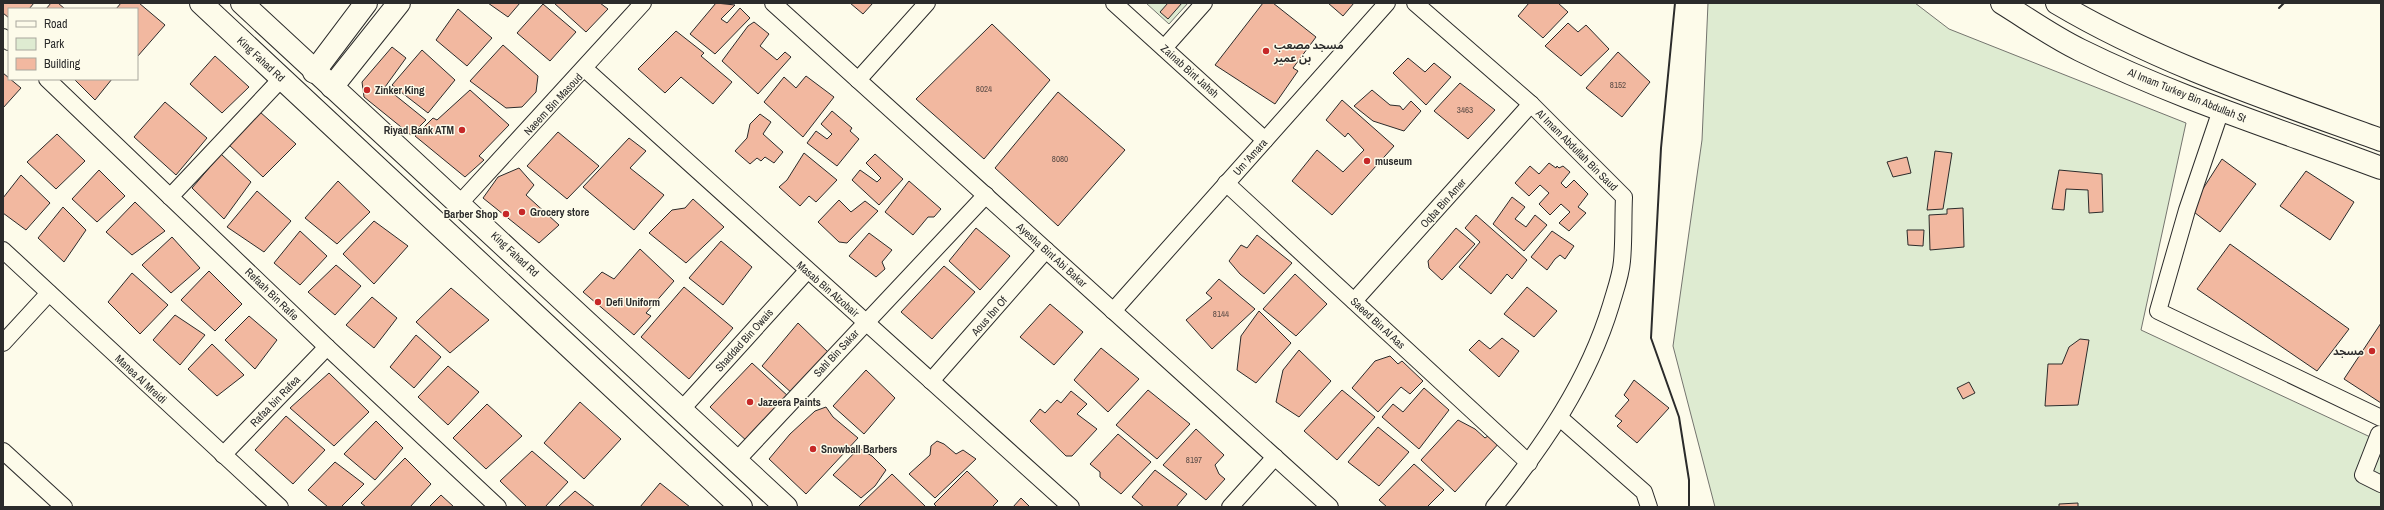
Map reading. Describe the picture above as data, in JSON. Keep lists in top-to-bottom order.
{
  "streets": {
    "street": [
      "King Fahad Rd",
      "Zainab Bint Jahsh",
      "Al Imam Turkey Bin Abdullah St",
      "Naeem Bin Masoud",
      "Al Imam Abdullah Bin Saud",
      "Um 'Amara",
      "Oqba Bin Amer",
      "Ayesha Bint Abi Bakar",
      "Masab Bin Alzobair",
      "Refaah Bin Rafie",
      "Aous Ibn Of",
      "Saeed Bin Al Aas",
      "Shaddad Bin Owais",
      "Sahl Bin Sakar",
      "Manea Al Mreidi",
      "Rafaa bin Rafea"
    ]
  },
  "crossings": [
    ["King Fahad Rd", "Naeem Bin Masoud"],
    ["King Fahad Rd", "Shaddad Bin Owais"],
    ["King Fahad Rd", "Sahl Bin Sakar"],
    ["Zainab Bint Jahsh", "Um 'Amara"],
    ["Naeem Bin Masoud", "Masab Bin Alzobair"],
    ["Al Imam Abdullah Bin Saud", "Oqba Bin Amer"],
    ["Al Imam Abdullah Bin Saud", "Saeed Bin Al Aas"],
    ["Um 'Amara", "Ayesha Bint Abi Bakar"],
    ["Um 'Amara", "Saeed Bin Al Aas"],
    ["Oqba Bin Amer", "Saeed Bin Al Aas"],
    ["Ayesha Bint Abi Bakar", "Aous Ibn Of"],
    ["Ayesha Bint Abi Bakar", "Sahl Bin Sakar"],
    ["Masab Bin Alzobair", "Aous Ibn Of"],
    ["Masab Bin Alzobair", "Shaddad Bin Owais"],
    ["Masab Bin Alzobair", "Sahl Bin Sakar"],
    ["Refaah Bin Rafie", "Rafaa bin Rafea"],
    ["Manea Al Mreidi", "Rafaa bin Rafea"]
  ],
  "places": [
    "مسجد مصعب بن عمير",
    "Zinker King",
    "Riyad Bank ATM",
    "museum",
    "Grocery store",
    "Barber Shop",
    "Defi Uniform",
    "مسجد",
    "Jazeera Paints",
    "Snowball Barbers"
  ],
  "house_numbers": [
    "8152",
    "8024",
    "3463",
    "8080",
    "8144",
    "8197"
  ],
  "legend": ["Road", "Park", "Building"]
}
